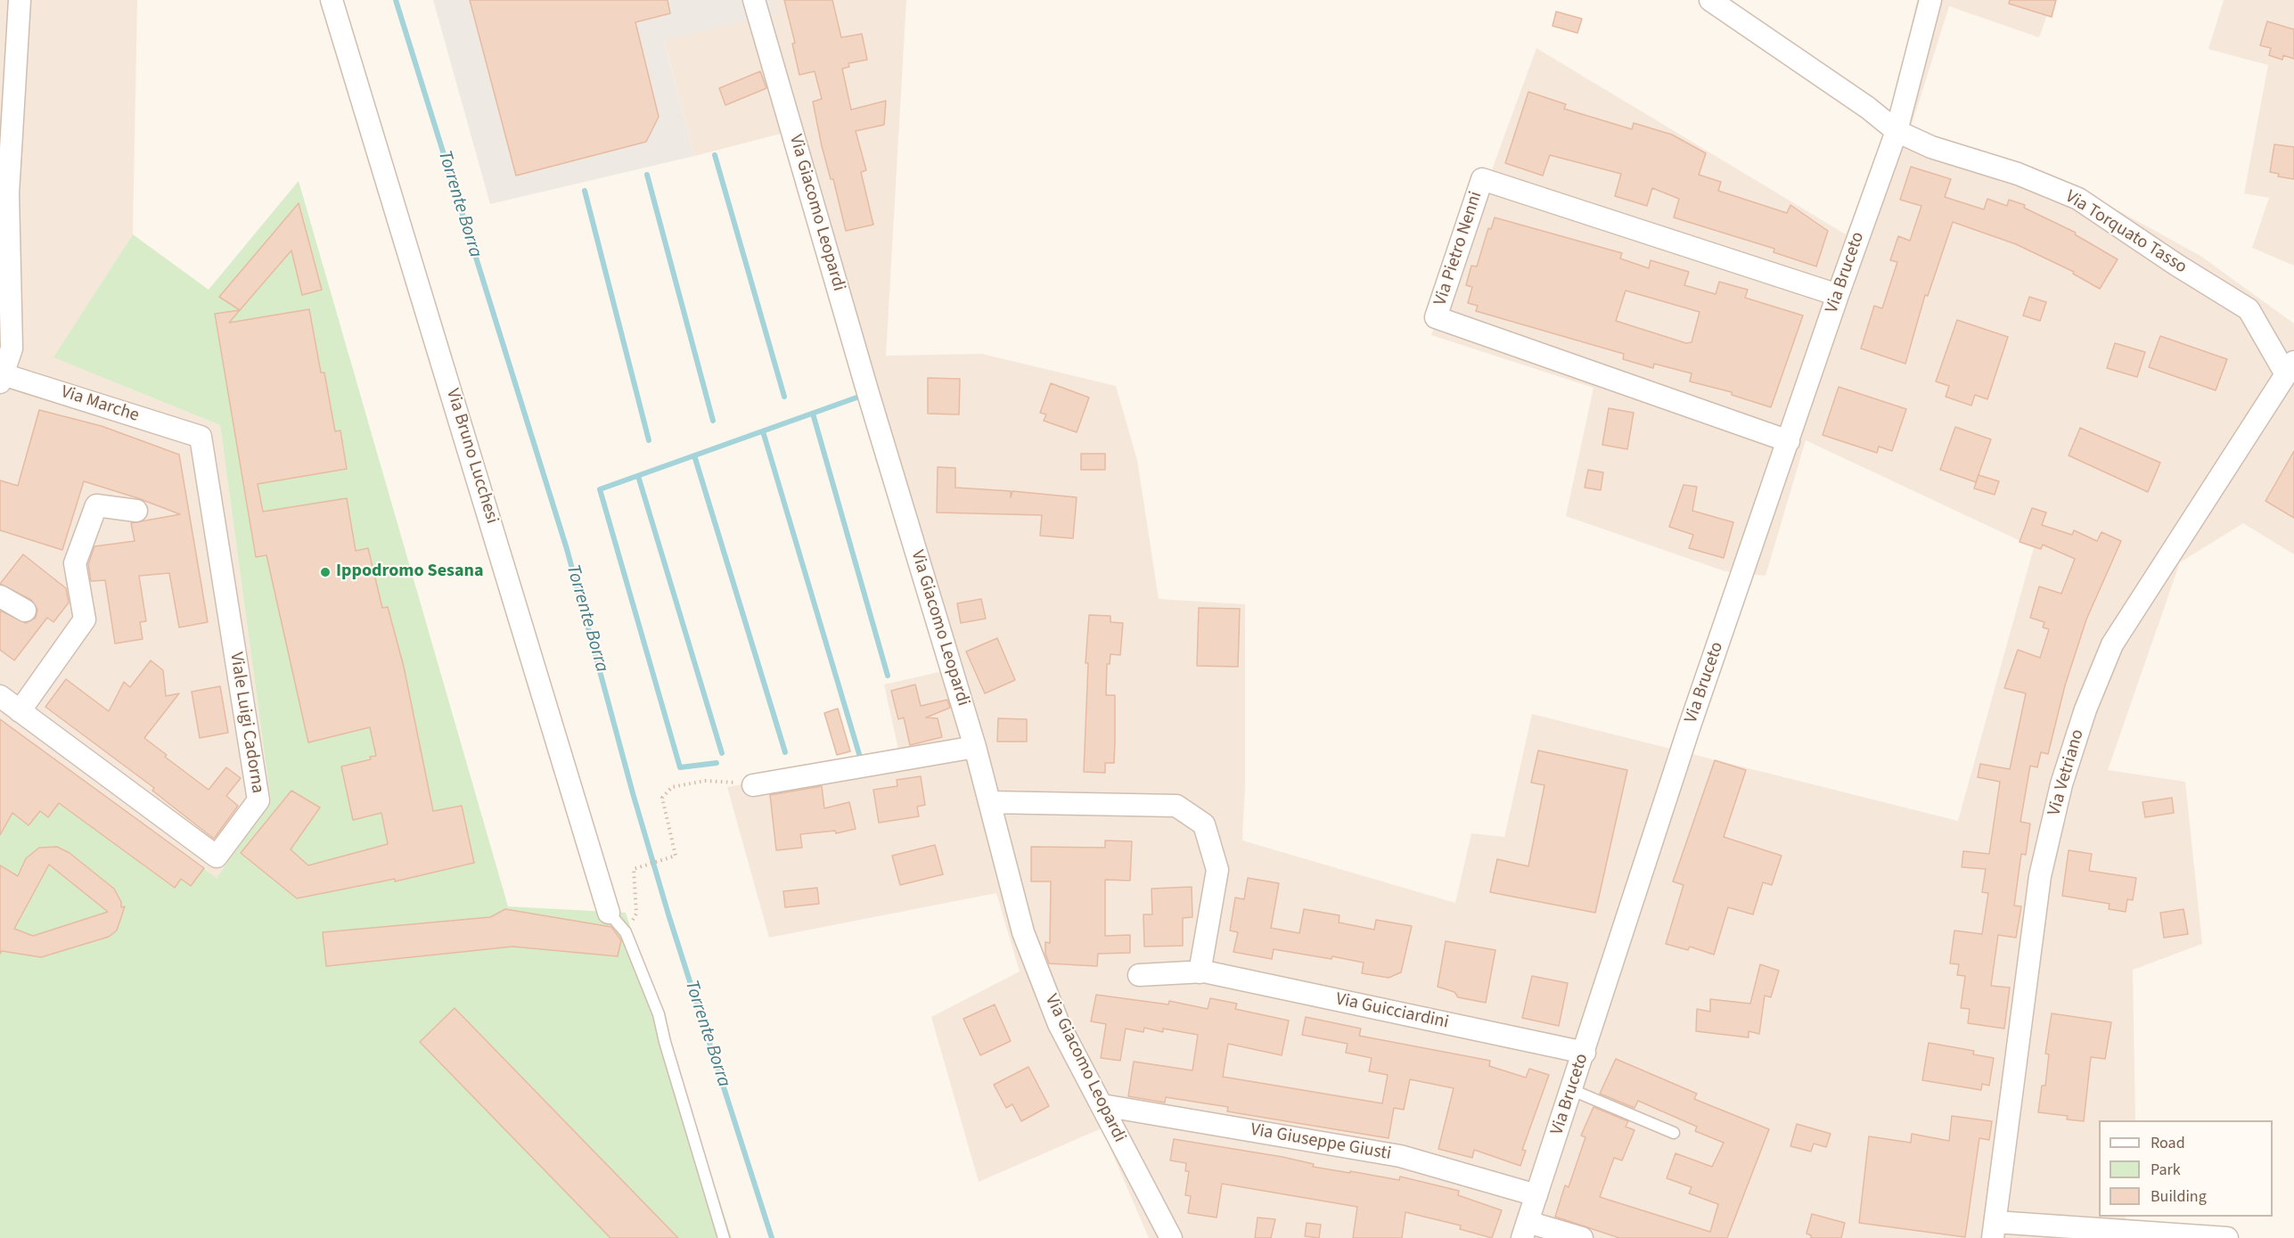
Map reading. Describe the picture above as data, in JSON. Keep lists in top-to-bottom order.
{
  "streets": {
    "street": [
      "Via Giacomo Leopardi",
      "Via Torquato Tasso",
      "Via Pietro Nenni",
      "Via Bruceto",
      "Via Marche",
      "Via Bruno Lucchesi",
      "Viale Luigi Cadorna",
      "Via Vetriano",
      "Via Guicciardini",
      "Via Giuseppe Giusti"
    ]
  },
  "crossings": [
    ["Via Giacomo Leopardi", "Via Giuseppe Giusti"],
    ["Via Torquato Tasso", "Via Bruceto"],
    ["Via Torquato Tasso", "Via Vetriano"],
    ["Via Pietro Nenni", "Via Bruceto"],
    ["Via Bruceto", "Via Guicciardini"],
    ["Via Bruceto", "Via Giuseppe Giusti"],
    ["Via Marche", "Viale Luigi Cadorna"]
  ],
  "water": ["Torrente Borra"],
  "places": ["Ippodromo Sesana"],
  "legend": ["Road", "Park", "Building"]
}
